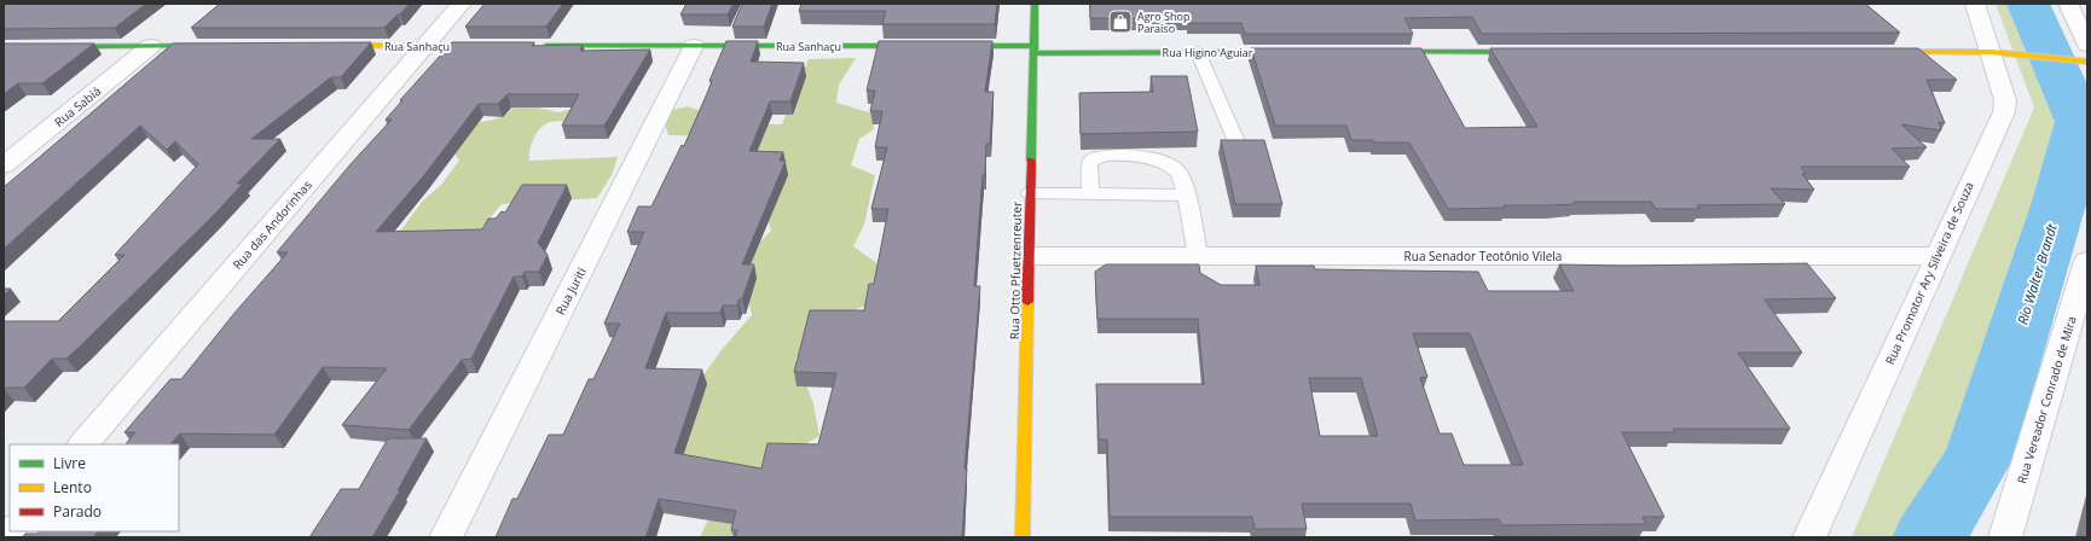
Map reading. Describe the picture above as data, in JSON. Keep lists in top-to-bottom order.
{
  "streets": {
    "street": [
      "Rua Sanhaçu",
      "Rua Higino Aguiar",
      "Rua Sabiá",
      "Rua das Andorinhas",
      "Rua Senador Teotônio Vilela",
      "Rua Otto Pfuetzenreuter",
      "Rua Promotor Ary Silveira de Souza",
      "Rua Juriti",
      "Rua Vereador Conrado de Mira"
    ]
  },
  "crossings": [
    ["Rua Sanhaçu", "Rua das Andorinhas"],
    ["Rua Sanhaçu", "Rua Juriti"],
    ["Rua Higino Aguiar", "Rua Otto Pfuetzenreuter"],
    ["Rua Senador Teotônio Vilela", "Rua Otto Pfuetzenreuter"],
    ["Rua Senador Teotônio Vilela", "Rua Promotor Ary Silveira de Souza"]
  ],
  "water": ["Rio Walter Brandt"],
  "places": {
    "shop": ["Agro Shop Paraíso"]
  },
  "legend": ["Livre", "Lento", "Parado"]
}
